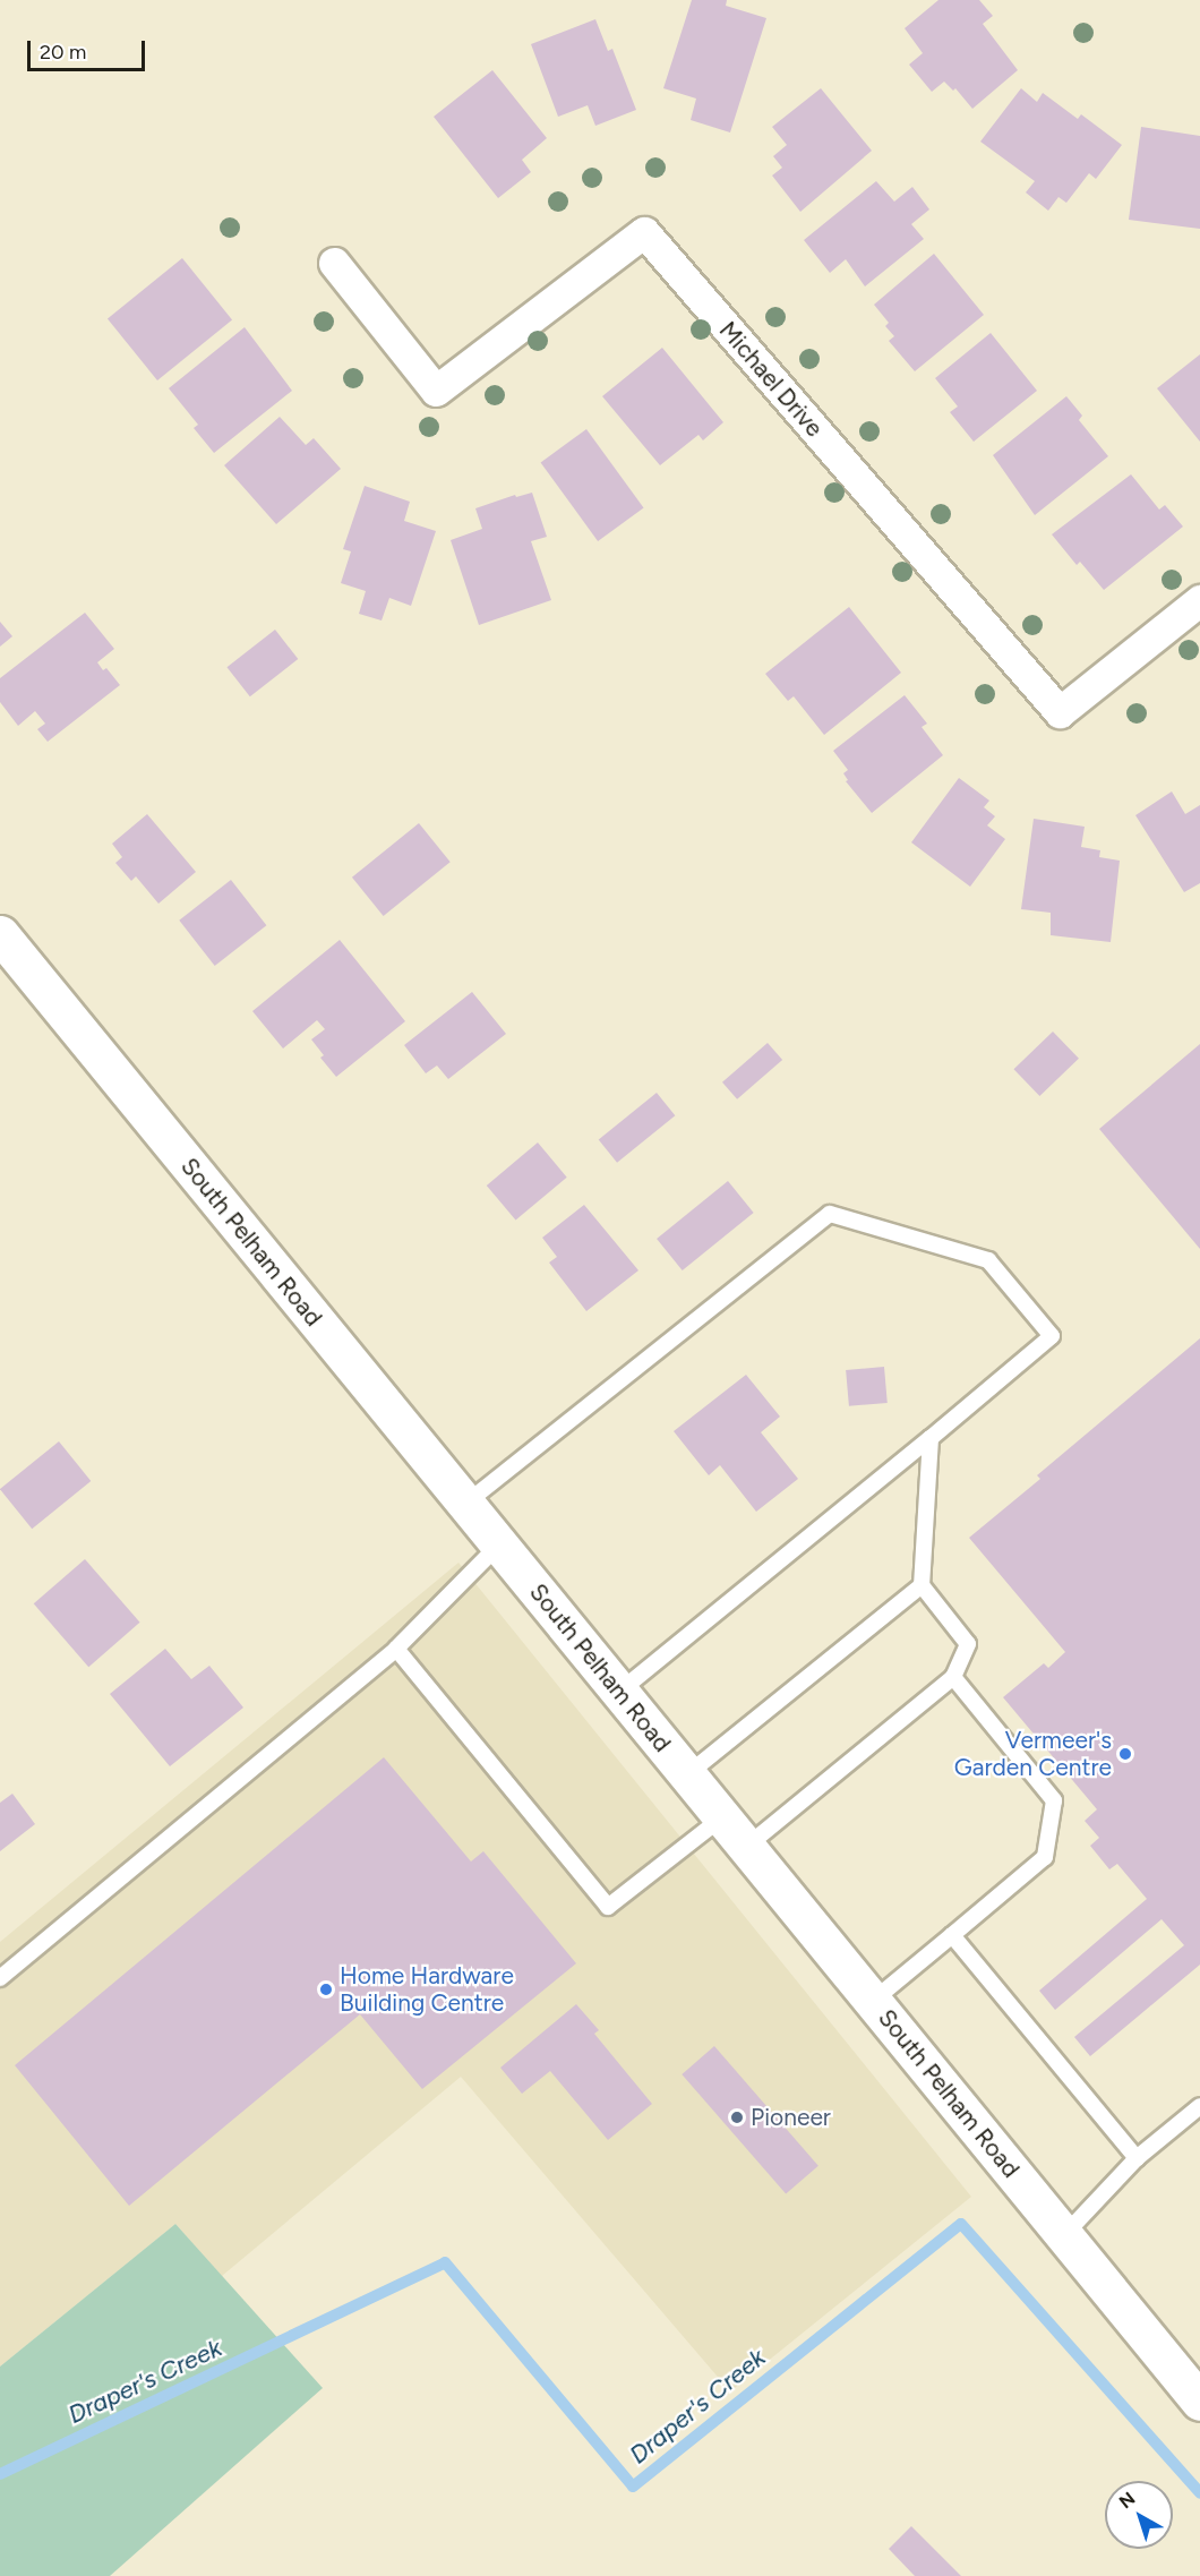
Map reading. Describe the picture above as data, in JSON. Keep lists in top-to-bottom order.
{
  "streets": {
    "main road": ["South Pelham Road"],
    "street": ["Michael Drive"]
  },
  "water": ["Draper's Creek"],
  "places": ["Vermeer's Garden Centre", "Home Hardware Building Centre", "Pioneer"],
  "scale_bar": "20 m",
  "north": "top left"
}
